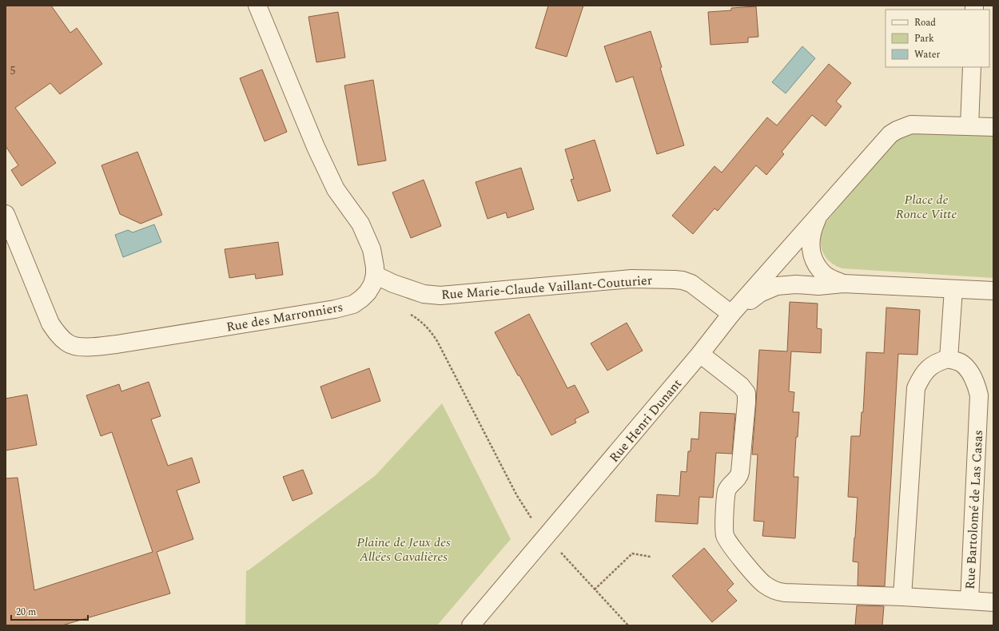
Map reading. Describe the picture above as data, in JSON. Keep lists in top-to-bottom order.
{
  "streets": {
    "street": [
      "Rue Marie-Claude Vaillant-Couturier",
      "Rue des Marronniers",
      "Rue Henri Dunant",
      "Rue Bartolomé de Las Casas"
    ]
  },
  "crossings": [
    ["Rue Marie-Claude Vaillant-Couturier", "Rue des Marronniers"],
    ["Rue Marie-Claude Vaillant-Couturier", "Rue Henri Dunant"],
    ["Rue Henri Dunant", "Rue Bartolomé de Las Casas"]
  ],
  "parks": ["Place de Ronce Vitte", "Plaine de Jeux des Allées Cavalières"],
  "house_numbers": ["5"],
  "legend": ["Road", "Park", "Water"],
  "scale_bar": "20 m"
}
